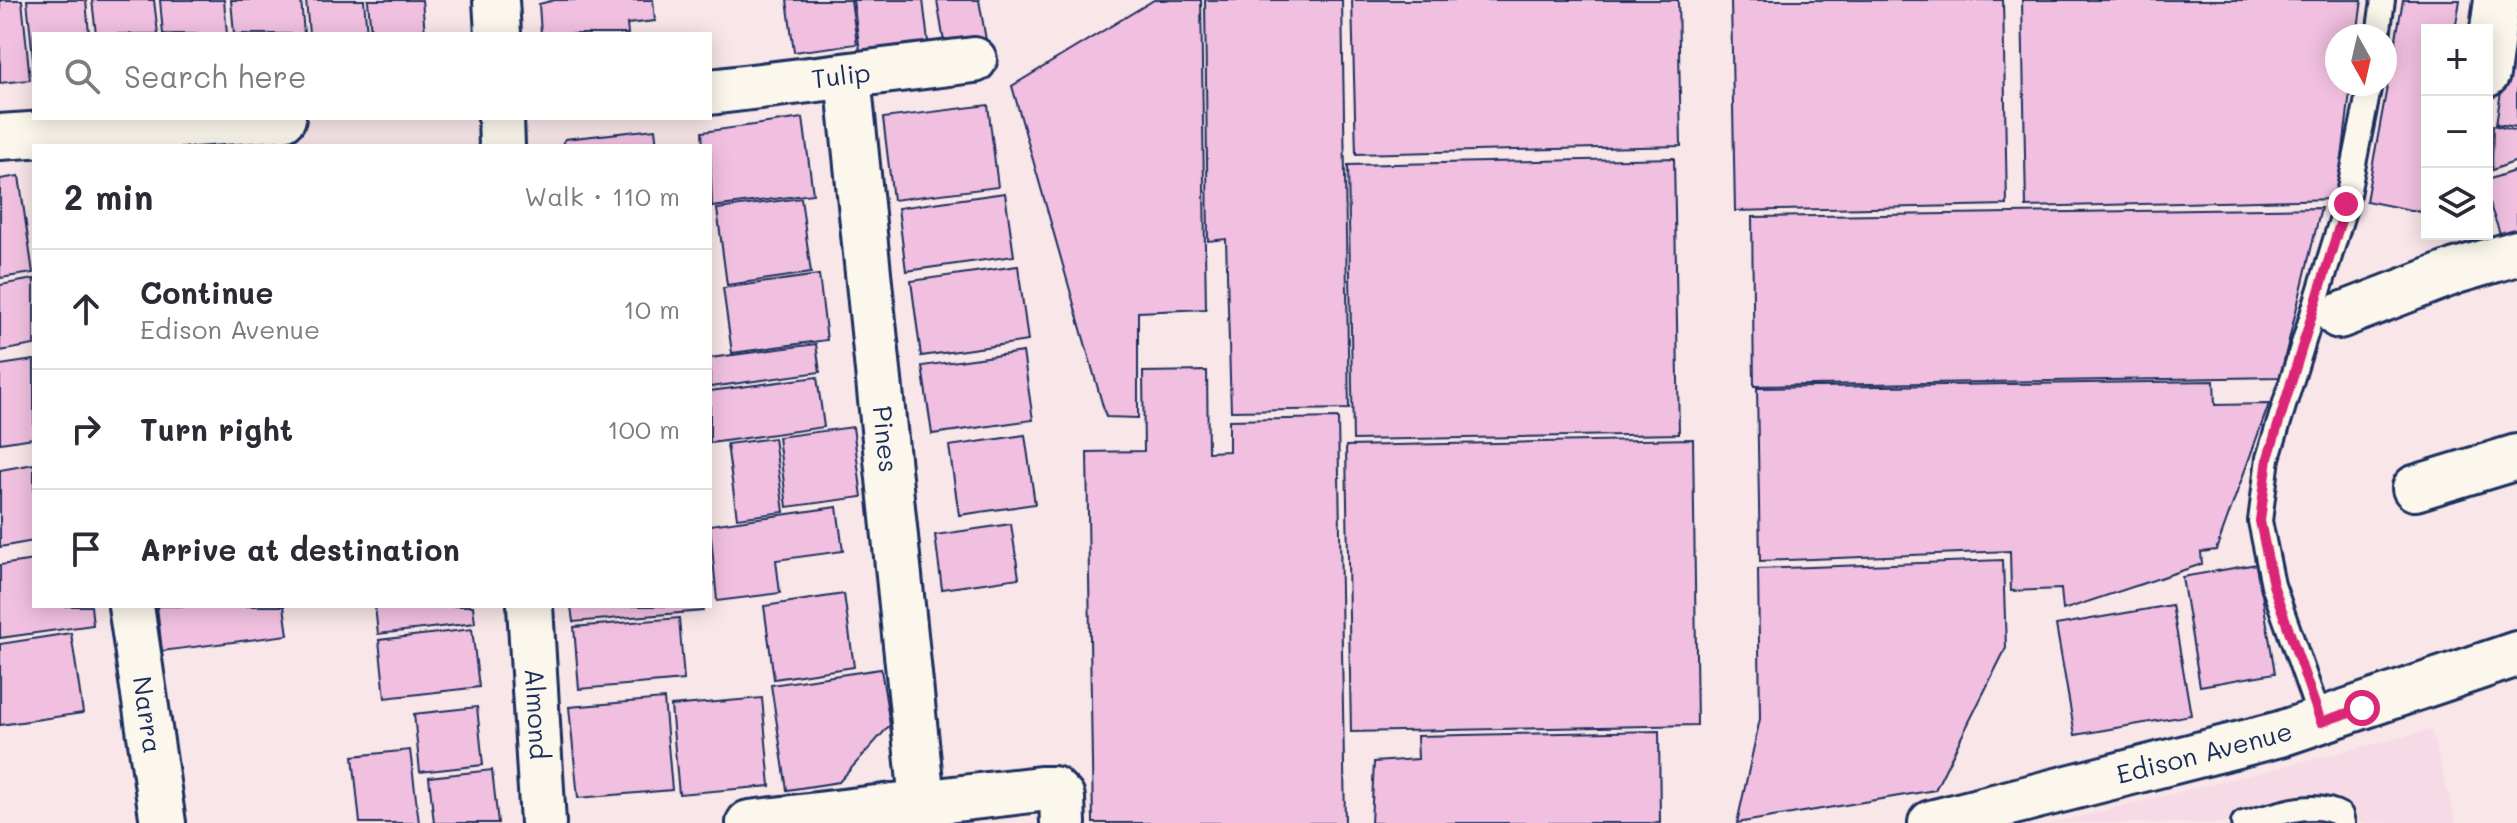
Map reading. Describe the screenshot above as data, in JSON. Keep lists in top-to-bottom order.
{
  "streets": {
    "street": [
      "Tulip",
      "Pines",
      "Narra",
      "Almond",
      "Edison Avenue"
    ]
  },
  "crossings": [
    ["Tulip", "Pines"]
  ],
  "north": "bottom",
  "page": {
    "map_buttons": ["+", "−"],
    "search": "Search here",
    "heading": ["2 min", "Walk · 110 m"],
    "list": [
      ["Continue", "Edison Avenue", "10 m"],
      ["Turn right", "100 m"],
      "Arrive at destination"
    ]
  }
}
